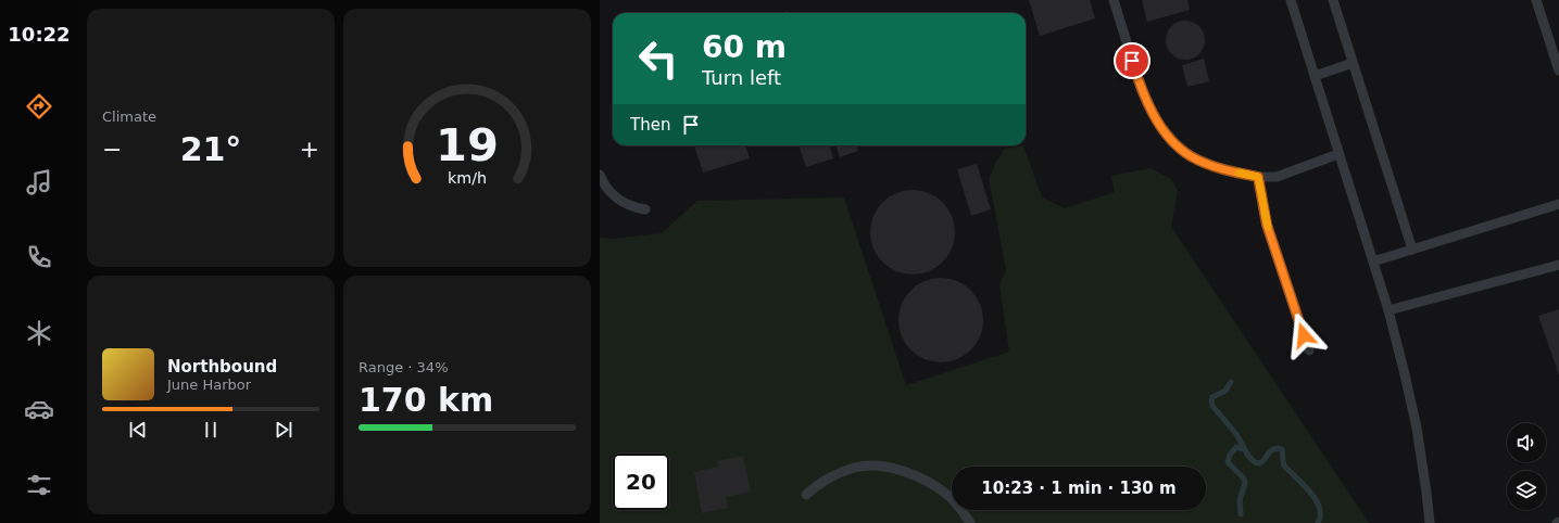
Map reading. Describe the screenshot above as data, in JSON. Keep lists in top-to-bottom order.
{
  "page": {
    "tabs": "10:22",
    "tile": [
      "Climate",
      ["Range · 34%", "170 km"]
    ],
    "turn": ["60 m", "Turn left"],
    "then": "Then",
    "heat": ["−", "21°", "+"],
    "song": ["Northbound", "June Harbor"],
    "limit": "20",
    "trip": "10:23 · 1 min · 130 m",
    "gauge": ["19", "km/h"]
  }
}
